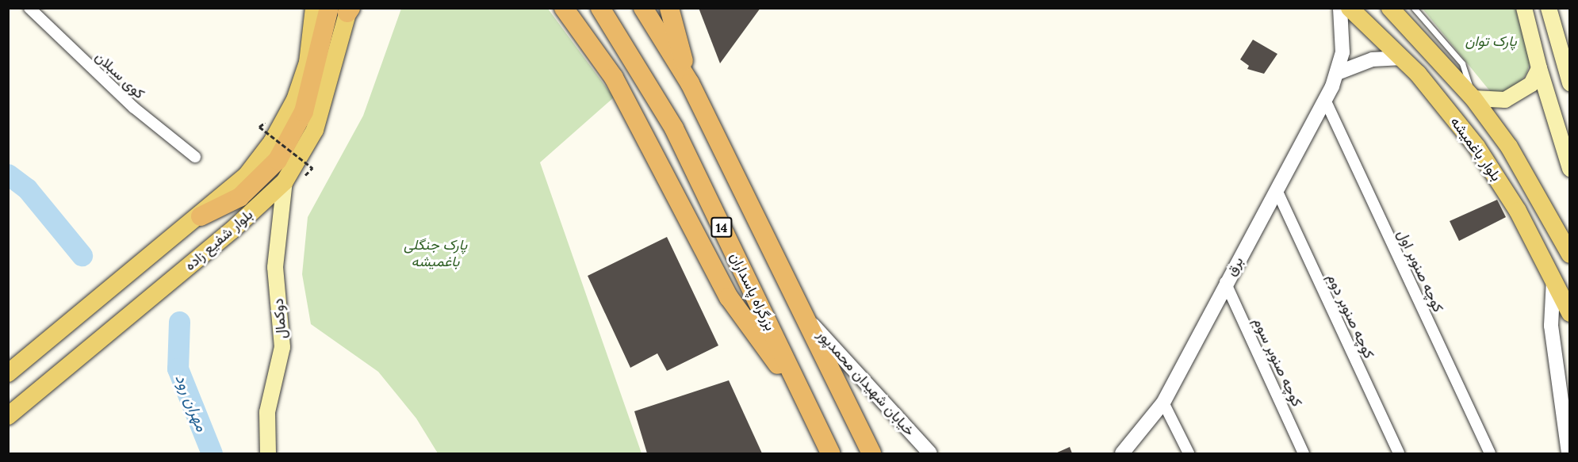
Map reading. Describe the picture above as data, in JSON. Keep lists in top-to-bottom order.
{
  "streets": {
    "highway": ["14", "بزرگراه پاسداران"],
    "main road": ["بلوار باغمیشه", "بلوار شفیع زاده", "دوکمال"],
    "street": [
      "کوی سبلان",
      "برق",
      "کوچه صنوبر اول",
      "کوچه صنوبر دوم",
      "کوچه صنوبر سوم",
      "خیابان شهیدان محمدپور"
    ]
  },
  "crossings": [
    ["14", "خیابان شهیدان محمدپور"],
    ["بلوار شفیع زاده", "دوکمال"],
    ["برق", "کوچه صنوبر اول"],
    ["برق", "کوچه صنوبر دوم"],
    ["برق", "کوچه صنوبر سوم"]
  ],
  "water": ["مهران رود"],
  "parks": ["پارک توان", "پارک جنگلی باغمیشه"]
}
